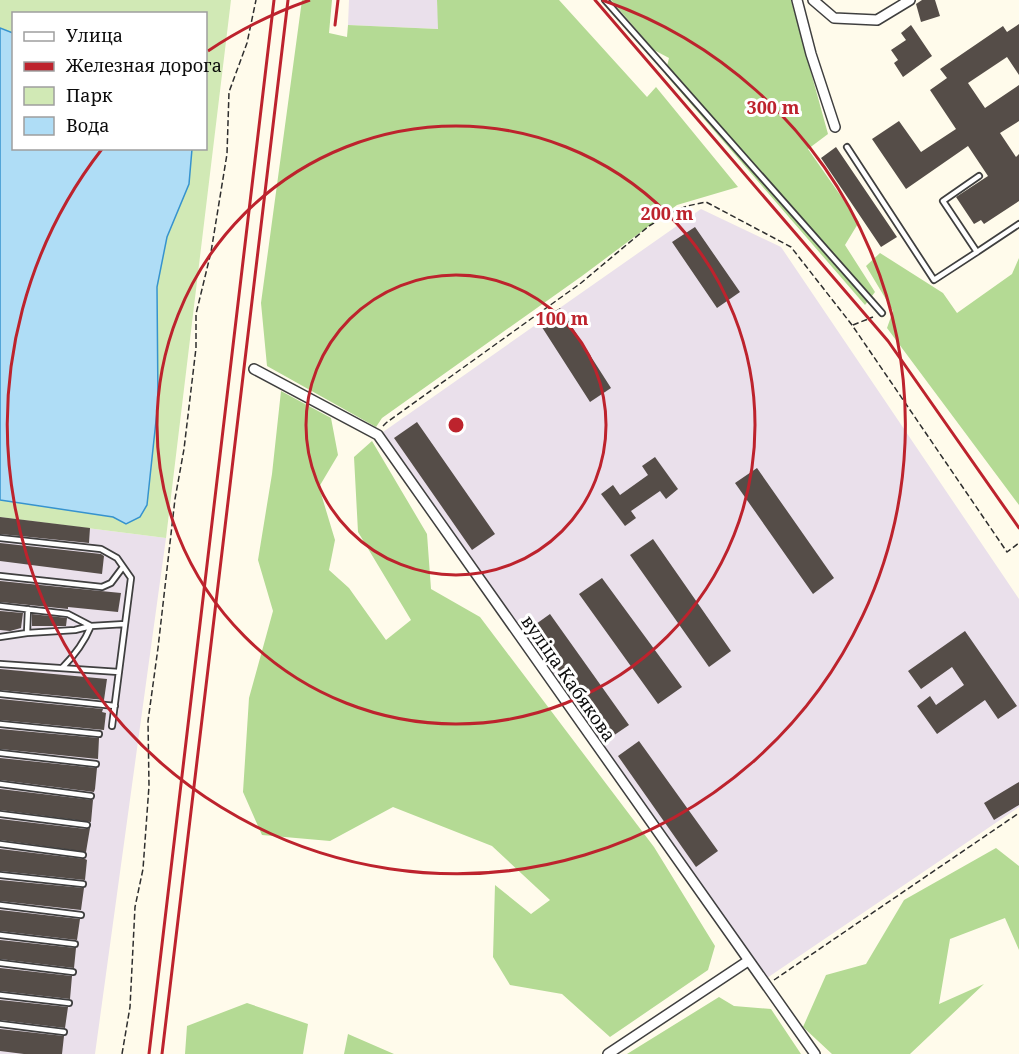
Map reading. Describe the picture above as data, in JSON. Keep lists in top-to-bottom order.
{
  "streets": {
    "street": ["вуліца Кабякова"]
  },
  "legend": [
    "Улица",
    "Железная дорога",
    "Парк",
    "Вода"
  ],
  "rings": ["300 m", "200 m", "100 m"]
}
